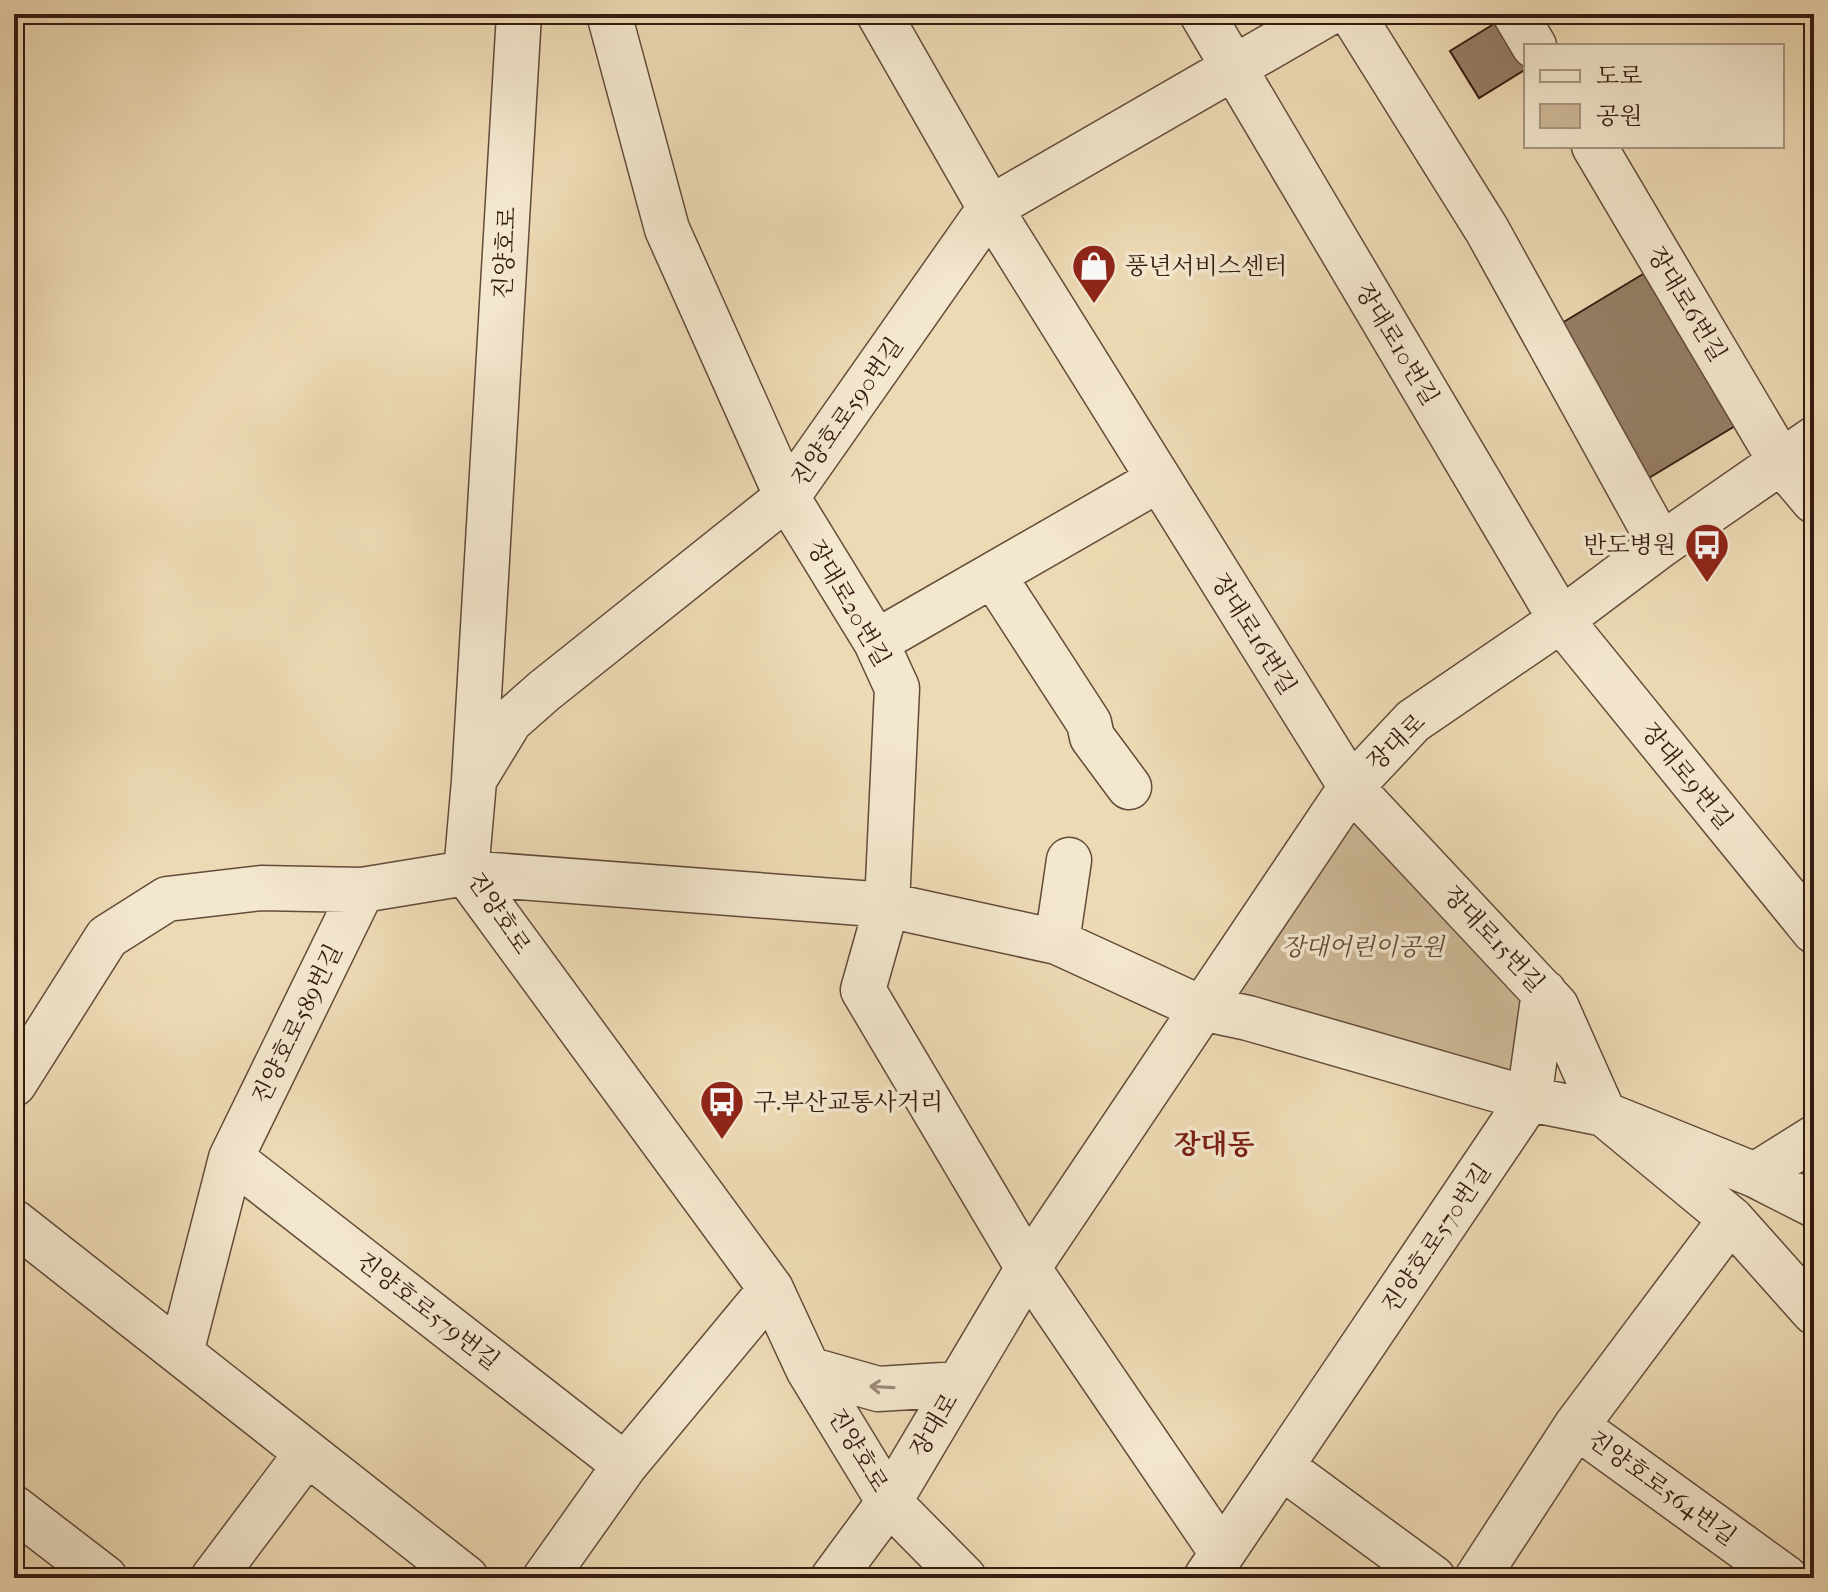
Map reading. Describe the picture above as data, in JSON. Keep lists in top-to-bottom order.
{
  "streets": {
    "street": [
      "진양호로",
      "장대로6번길",
      "장대로10번길",
      "진양호로590번길",
      "장대로20번길",
      "장대로16번길",
      "장대로",
      "장대로9번길",
      "장대로15번길",
      "진양호로589번길",
      "진양호로570번길",
      "진양호로579번길",
      "진양호로564번길"
    ]
  },
  "crossings": [
    ["진양호로", "진양호로590번길"],
    ["진양호로", "장대로"],
    ["장대로6번길", "장대로"],
    ["장대로10번길", "진양호로590번길"],
    ["장대로10번길", "장대로"],
    ["장대로10번길", "장대로9번길"],
    ["진양호로590번길", "장대로20번길"],
    ["진양호로590번길", "장대로16번길"],
    ["장대로16번길", "장대로"],
    ["장대로16번길", "장대로15번길"],
    ["장대로", "장대로9번길"],
    ["장대로", "장대로15번길"],
    ["장대로15번길", "진양호로570번길"],
    ["진양호로589번길", "진양호로579번길"]
  ],
  "districts": ["장대동"],
  "parks": ["장대어린이공원"],
  "places": {
    "shop": ["풍년서비스센터"],
    "bus stop": ["반도병원", "구.부산교통사거리"]
  },
  "legend": ["도로", "공원"]
}
